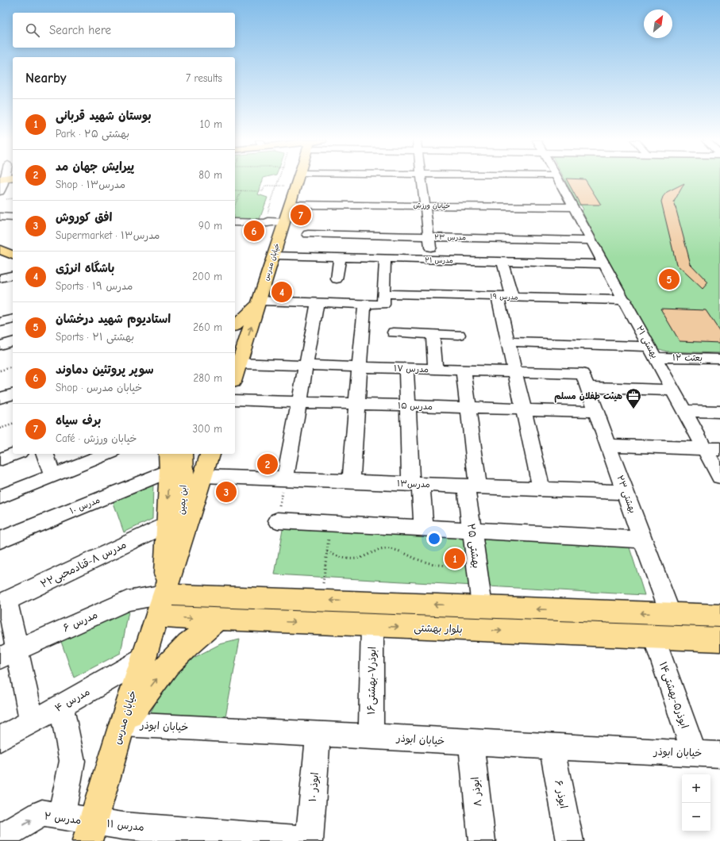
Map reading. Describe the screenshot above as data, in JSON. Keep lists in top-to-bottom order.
{
  "streets": {
    "main road": ["خیابان مدرس", "ابن یمین", "بلوار بهشتی"],
    "street": [
      "خیابان ورزش",
      "مدرس ۲۳",
      "مدرس ۲۱",
      "مدرس ۱۹",
      "بهشتی ۲۱",
      "بعثت ۱۲",
      "مدرس ۱۷",
      "مدرس ۱۵",
      "مدرس۱۳",
      "بهشتی ۲۳",
      "مدرس ۱۰",
      "بهشتی ۲۵",
      "مدرس ۸-قنادمحبی۲۲",
      "مدرس ۶",
      "ابوذر۷-بهشتی۱۶",
      "ابوذر۵-بهشتی۱۴",
      "مدرس ۴",
      "خیابان ابوذر",
      "ابوذر ۱۰",
      "ابوذر ۸",
      "ابوذر ۶",
      "مدرس ۲",
      "مدرس ۱۱"
    ]
  },
  "crossings": [
    ["خیابان ورزش", "خیابان مدرس"],
    ["خیابان ورزش", "بهشتی ۲۱"],
    ["مدرس ۲۳", "بهشتی ۲۱"],
    ["مدرس ۲۱", "خیابان مدرس"],
    ["مدرس ۲۱", "بهشتی ۲۱"],
    ["خیابان مدرس", "مدرس ۱۹"],
    ["خیابان مدرس", "مدرس ۱۷"],
    ["خیابان مدرس", "مدرس۱۳"],
    ["خیابان مدرس", "ابن یمین"],
    ["خیابان مدرس", "مدرس ۱۰"],
    ["خیابان مدرس", "مدرس ۸-قنادمحبی۲۲"],
    ["خیابان مدرس", "مدرس ۶"],
    ["خیابان مدرس", "بلوار بهشتی"],
    ["خیابان مدرس", "مدرس ۴"],
    ["خیابان مدرس", "خیابان ابوذر"],
    ["خیابان مدرس", "مدرس ۲"],
    ["خیابان مدرس", "مدرس ۱۱"],
    ["مدرس ۱۹", "بهشتی ۲۱"],
    ["بهشتی ۲۱", "بعثت ۱۲"],
    ["بهشتی ۲۱", "مدرس ۱۷"],
    ["مدرس ۱۷", "بهشتی ۲۳"],
    ["مدرس ۱۷", "بهشتی ۲۵"],
    ["مدرس ۱۵", "بهشتی ۲۳"],
    ["مدرس ۱۵", "بهشتی ۲۵"],
    ["مدرس۱۳", "بهشتی ۲۳"],
    ["مدرس۱۳", "بهشتی ۲۵"],
    ["مدرس ۶", "بلوار بهشتی"],
    ["بلوار بهشتی", "ابوذر۷-بهشتی۱۶"],
    ["بلوار بهشتی", "ابوذر۵-بهشتی۱۴"],
    ["ابوذر۷-بهشتی۱۶", "خیابان ابوذر"],
    ["ابوذر۵-بهشتی۱۴", "خیابان ابوذر"],
    ["خیابان ابوذر", "ابوذر ۱۰"],
    ["خیابان ابوذر", "ابوذر ۸"],
    ["خیابان ابوذر", "ابوذر ۶"],
    ["ابوذر ۱۰", "مدرس ۱۱"],
    ["مدرس ۲", "مدرس ۱۱"]
  ],
  "one_way": ["مدرس ۲"],
  "places": {
    "office": ["هيئت طفلان مسلم"]
  },
  "north": "top right",
  "page": {
    "search": "Search here",
    "heading": ["Nearby", "7 results"],
    "list": [
      {
        "mark": "1",
        "name": "بوستان شهید قربانی",
        "note": "Park · بهشتی ۲۵",
        "value": "10 m"
      },
      {
        "mark": "2",
        "name": "پیرایش جهان مد",
        "note": "Shop · مدرس۱۳",
        "value": "80 m"
      },
      {
        "mark": "3",
        "name": "افق کوروش",
        "note": "Supermarket · مدرس۱۳",
        "value": "90 m"
      },
      {
        "mark": "4",
        "name": "باشگاه انرژی",
        "note": "Sports · مدرس ۱۹",
        "value": "200 m"
      },
      {
        "mark": "5",
        "name": "استادیوم شهید درخشان",
        "note": "Sports · بهشتی ۲۱",
        "value": "260 m"
      },
      {
        "mark": "6",
        "name": "سوپر پروتئین دماوند",
        "note": "Shop · خیابان مدرس",
        "value": "280 m"
      },
      {
        "mark": "7",
        "name": "برف سیاه",
        "note": "Café · خیابان ورزش",
        "value": "300 m"
      }
    ],
    "pins": [
      "7",
      "6",
      "5",
      "4",
      "2",
      "3",
      "1"
    ],
    "map_buttons": ["+", "−"]
  }
}
